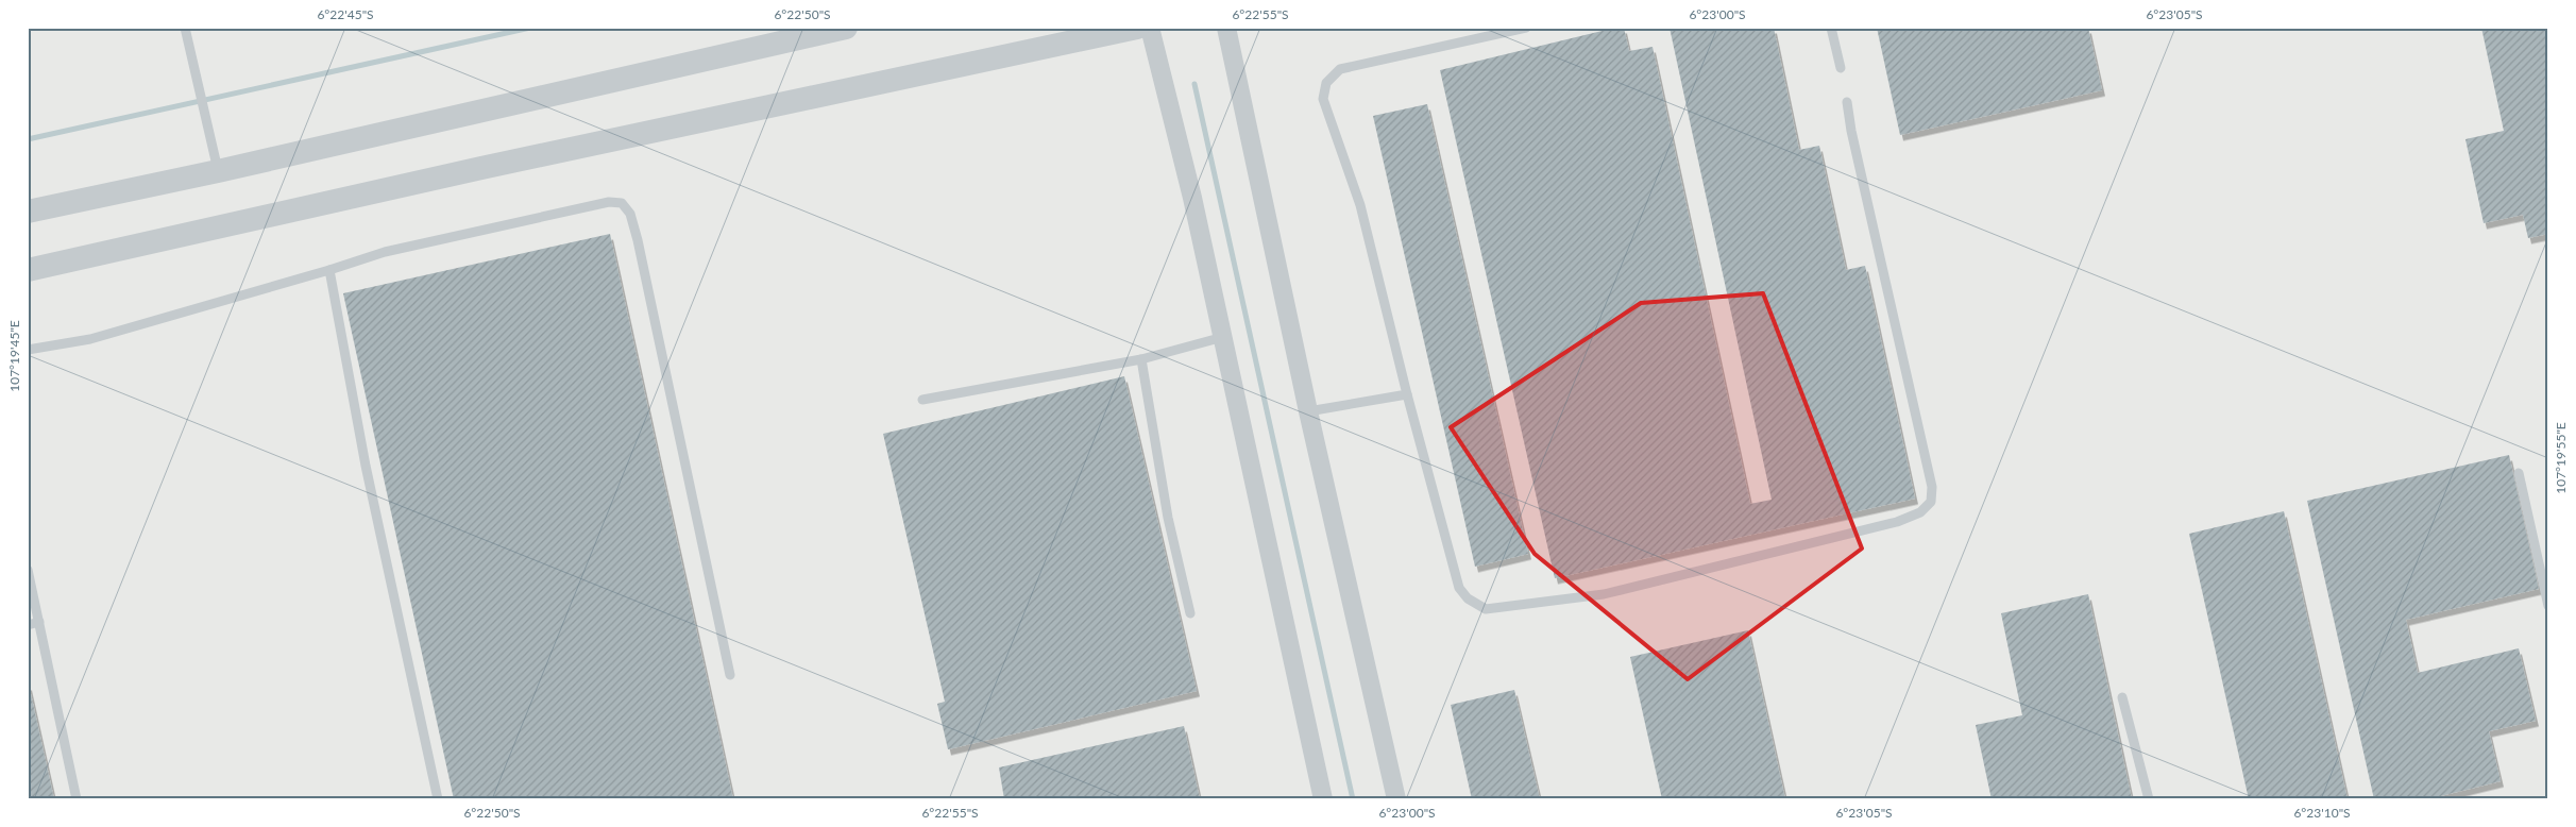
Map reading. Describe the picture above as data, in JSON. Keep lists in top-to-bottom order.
{
  "coordinates": [
    "6°22'45\"S",
    "6°22'50\"S",
    "6°22'55\"S",
    "6°23'00\"S",
    "6°23'05\"S",
    "107°19'45\"E",
    "107°19'55\"E",
    "6°23'10\"S"
  ]
}
